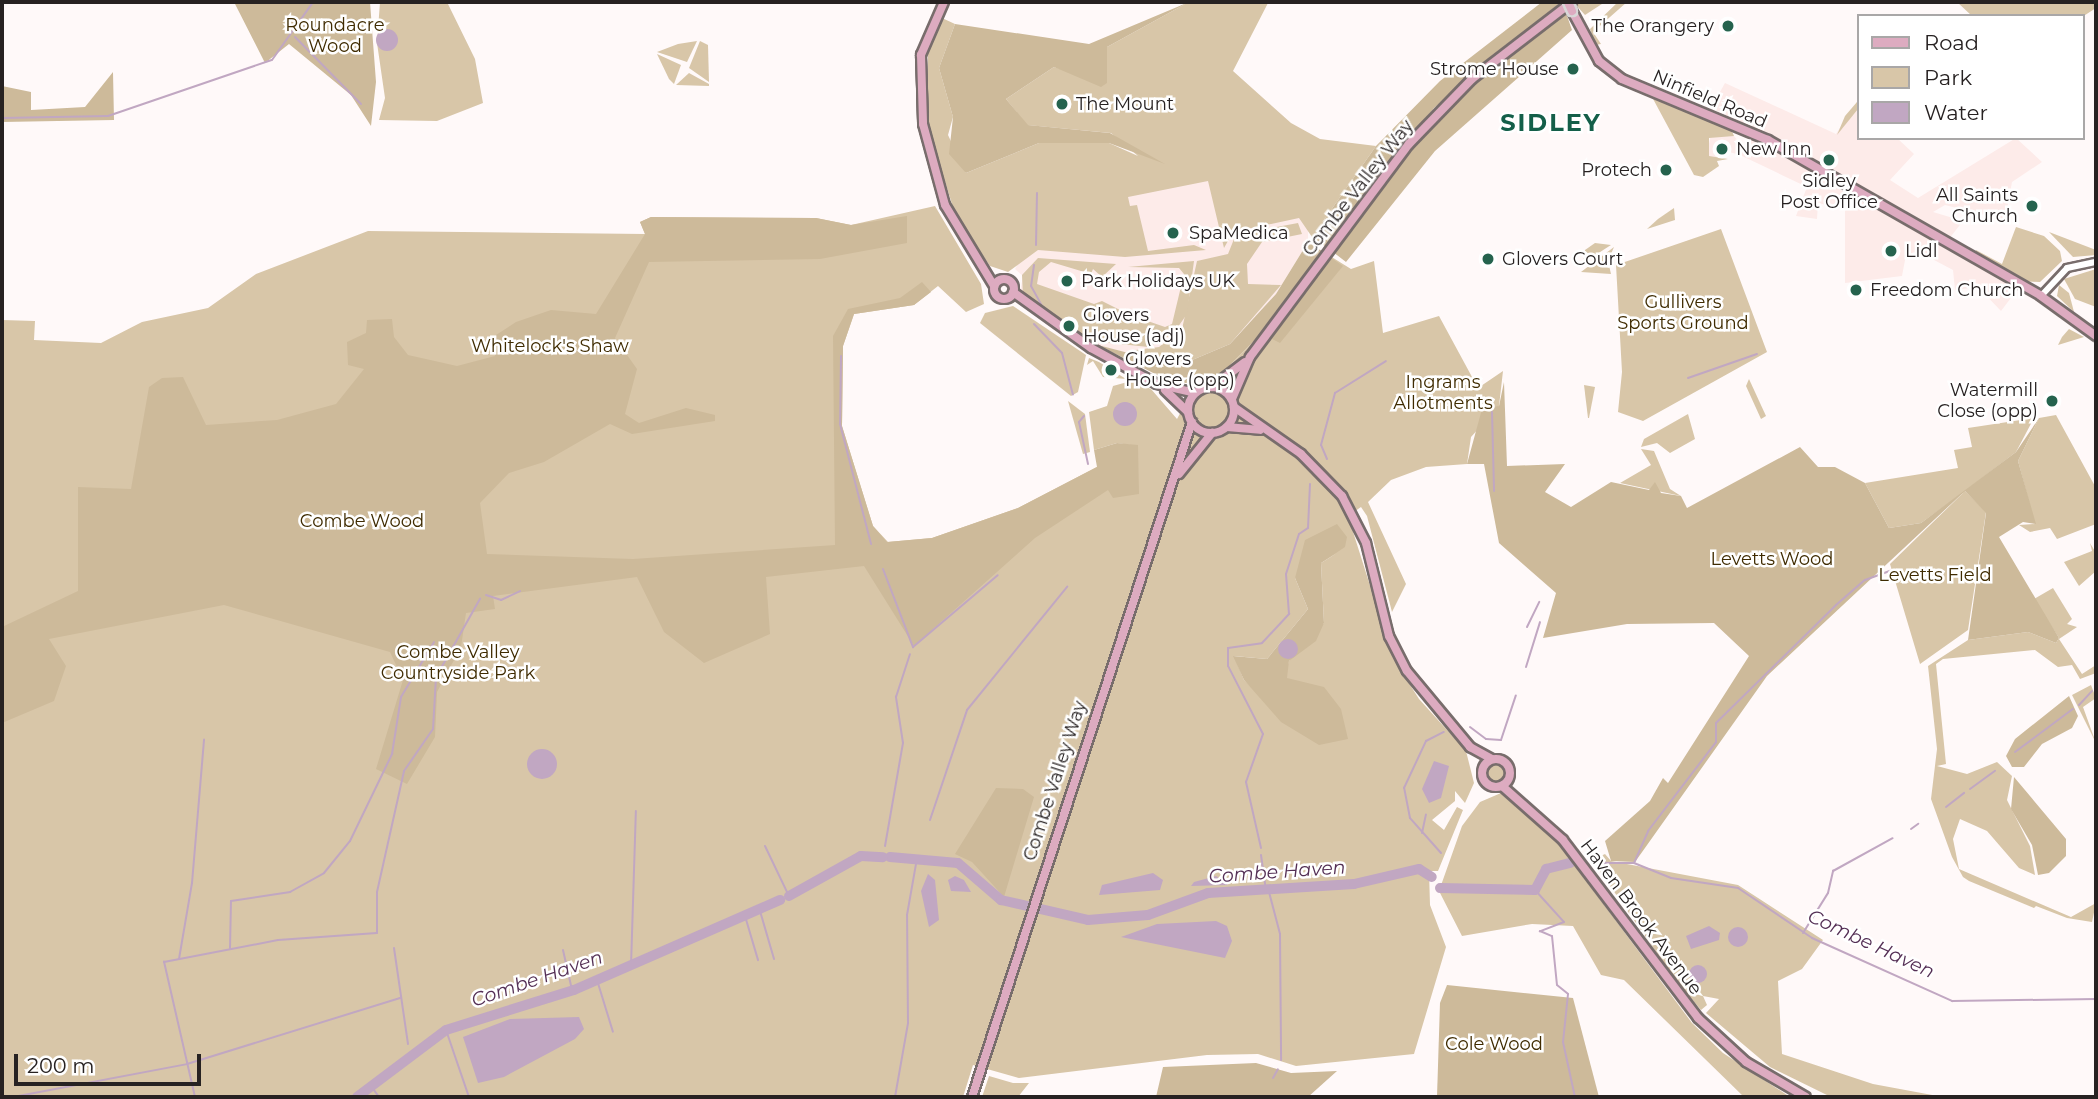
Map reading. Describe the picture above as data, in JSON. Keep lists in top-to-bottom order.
{
  "streets": {
    "main road": ["Ninfield Road", "Combe Valley Way", "Haven Brook Avenue"]
  },
  "crossings": [
    ["Ninfield Road", "Combe Valley Way"]
  ],
  "districts": ["SIDLEY"],
  "water": ["Combe Haven"],
  "parks": [
    "Roundacre Wood",
    "Gullivers Sports Ground",
    "Whitelock's Shaw",
    "Ingrams Allotments",
    "Combe Wood",
    "Levetts Wood",
    "Levetts Field",
    "Combe Valley Countryside Park",
    "Cole Wood"
  ],
  "places": [
    "The Orangery",
    "Strome House",
    "The Mount",
    "New Inn",
    "Sidley Post Office",
    "Protech",
    "All Saints Church",
    "SpaMedica",
    "Lidl",
    "Glovers Court",
    "Park Holidays UK",
    "Freedom Church",
    "Glovers House (adj)",
    "Glovers House (opp)",
    "Watermill Close (opp)"
  ],
  "legend": ["Road", "Park", "Water"],
  "scale_bar": "200 m"
}
